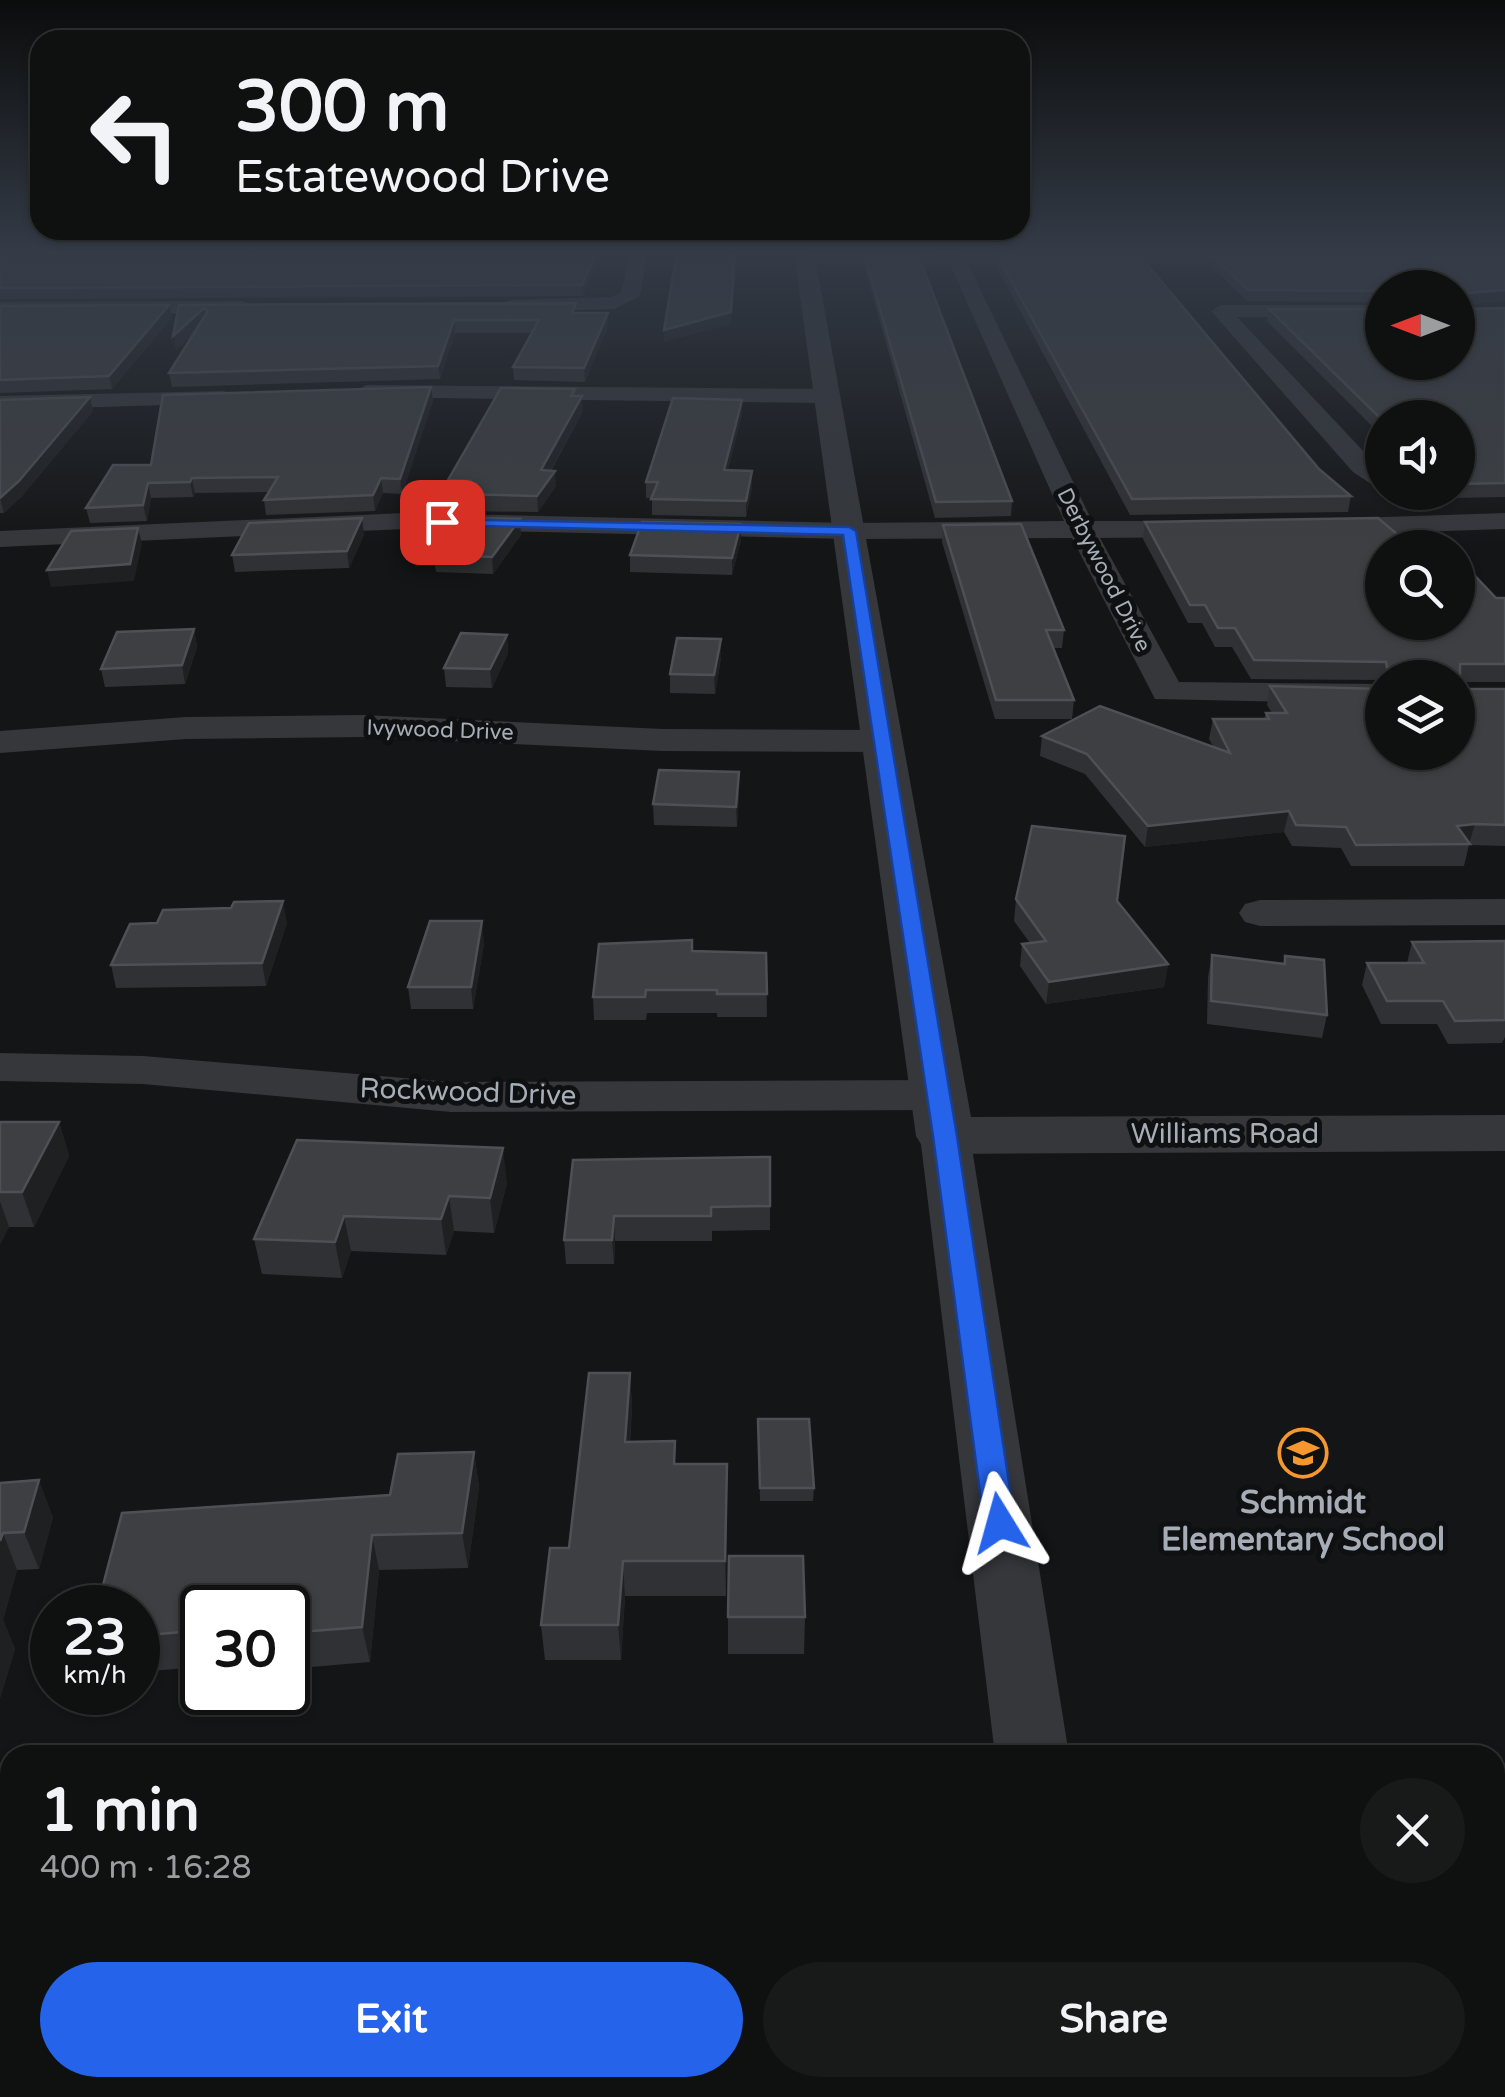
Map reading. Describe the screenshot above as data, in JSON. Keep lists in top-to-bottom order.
{
  "streets": {
    "street": [
      "Derbywood Drive",
      "Ivywood Drive",
      "Rockwood Drive",
      "Williams Road"
    ]
  },
  "crossings": [
    ["Rockwood Drive", "Williams Road"]
  ],
  "places": {
    "school or university": ["Schmidt Elementary School"]
  },
  "north": "left",
  "page": {
    "turn": ["300 m", "Estatewood Drive"],
    "speed": "23 km/h",
    "limit": "30",
    "heading": ["1 min", "400 m · 16:28"],
    "buttons": ["Exit", "Share"]
  }
}
